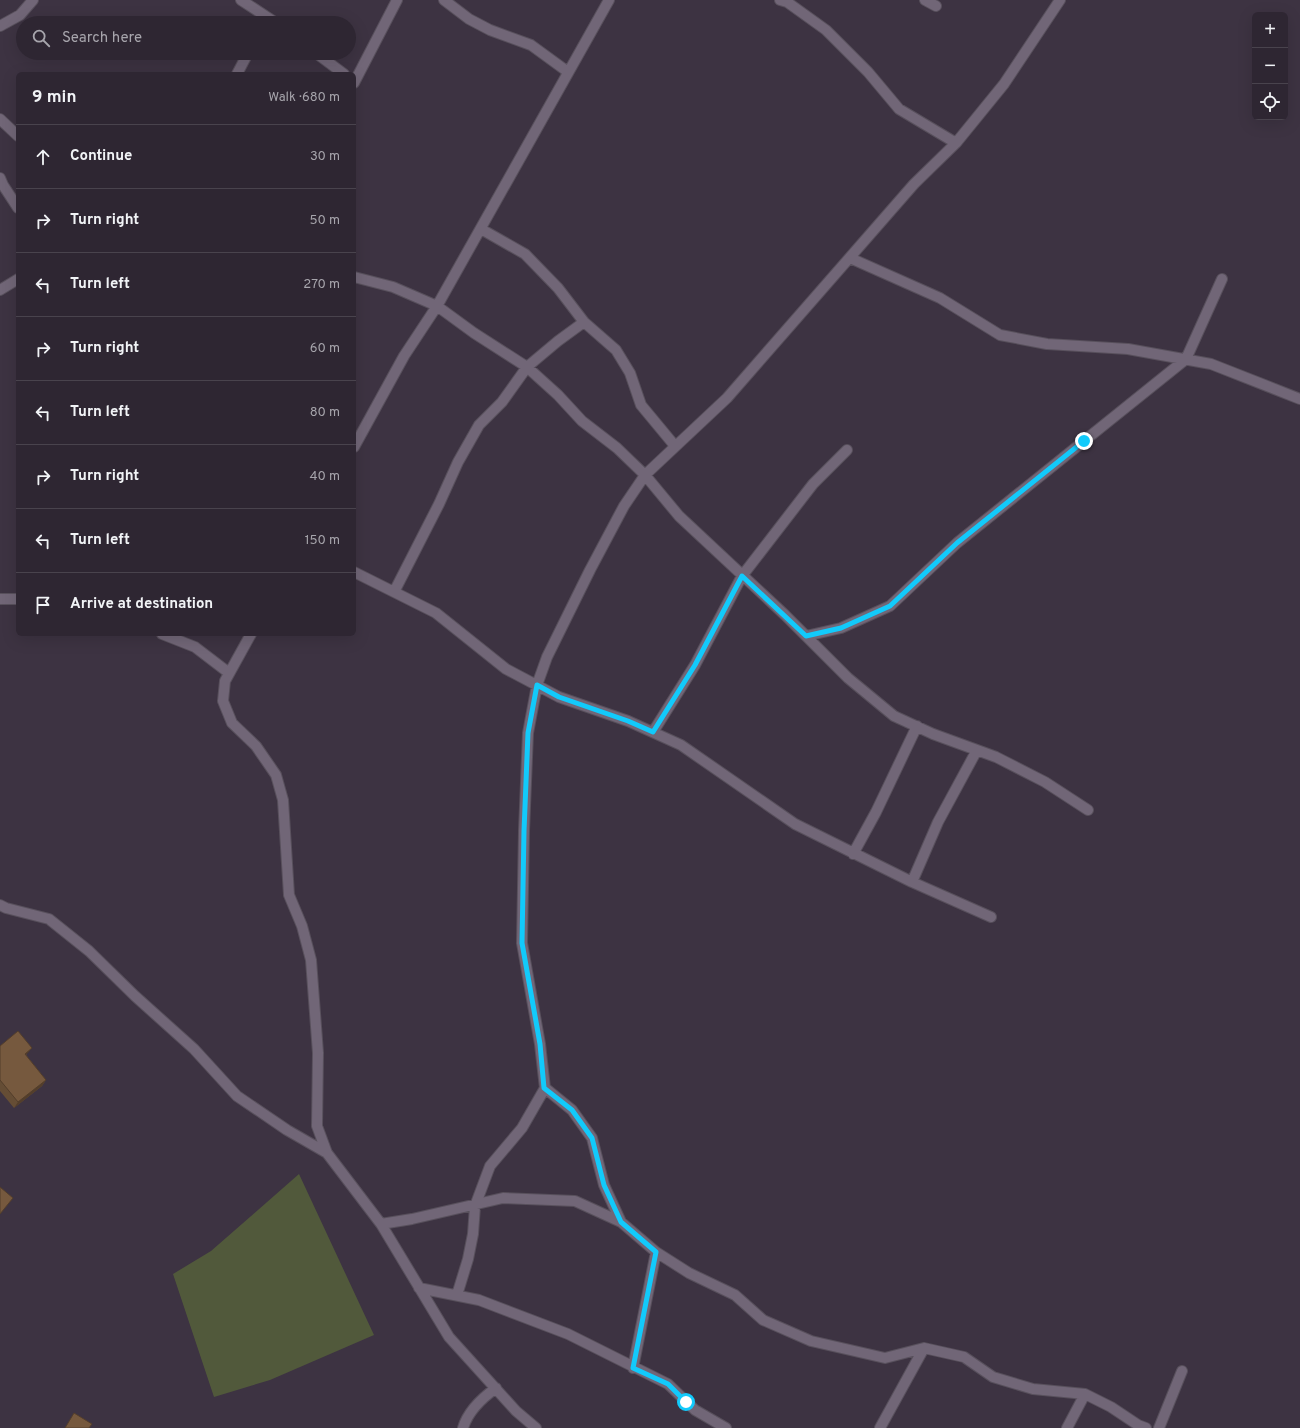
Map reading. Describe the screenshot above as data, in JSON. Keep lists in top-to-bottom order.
{
  "page": {
    "map_buttons": ["+", "−"],
    "search": "Search here",
    "heading": ["9 min", "Walk · 680 m"],
    "list": [
      ["Continue", "30 m"],
      ["Turn right", "50 m"],
      ["Turn left", "270 m"],
      ["Turn right", "60 m"],
      ["Turn left", "80 m"],
      ["Turn right", "40 m"],
      ["Turn left", "150 m"],
      "Arrive at destination"
    ]
  }
}
